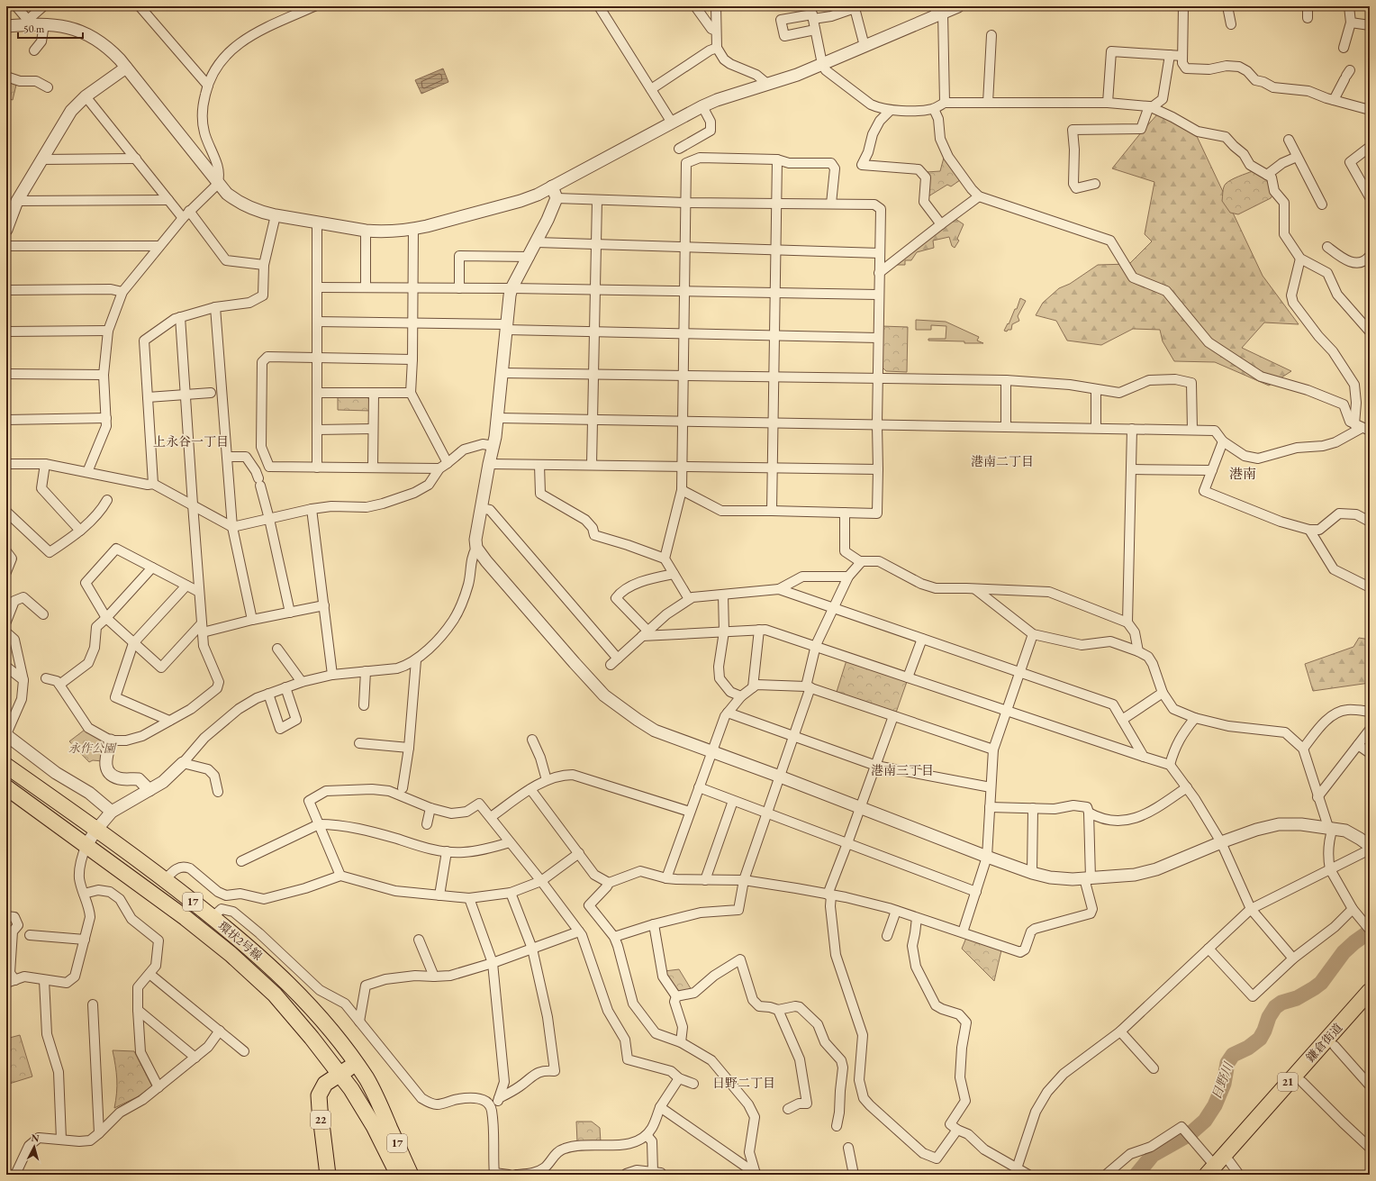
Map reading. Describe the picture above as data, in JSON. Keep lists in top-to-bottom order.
{
  "streets": {
    "main road": [
      "17",
      "環状2号線",
      "鎌倉街道",
      "21",
      "22"
    ]
  },
  "crossings": [
    ["環状2号線", "22"]
  ],
  "districts": [
    "上永谷一丁目",
    "港南二丁目",
    "港南",
    "港南三丁目",
    "日野二丁目"
  ],
  "water": ["日野川"],
  "parks": ["永作公園"],
  "scale_bar": "50 m",
  "north": "top"
}
